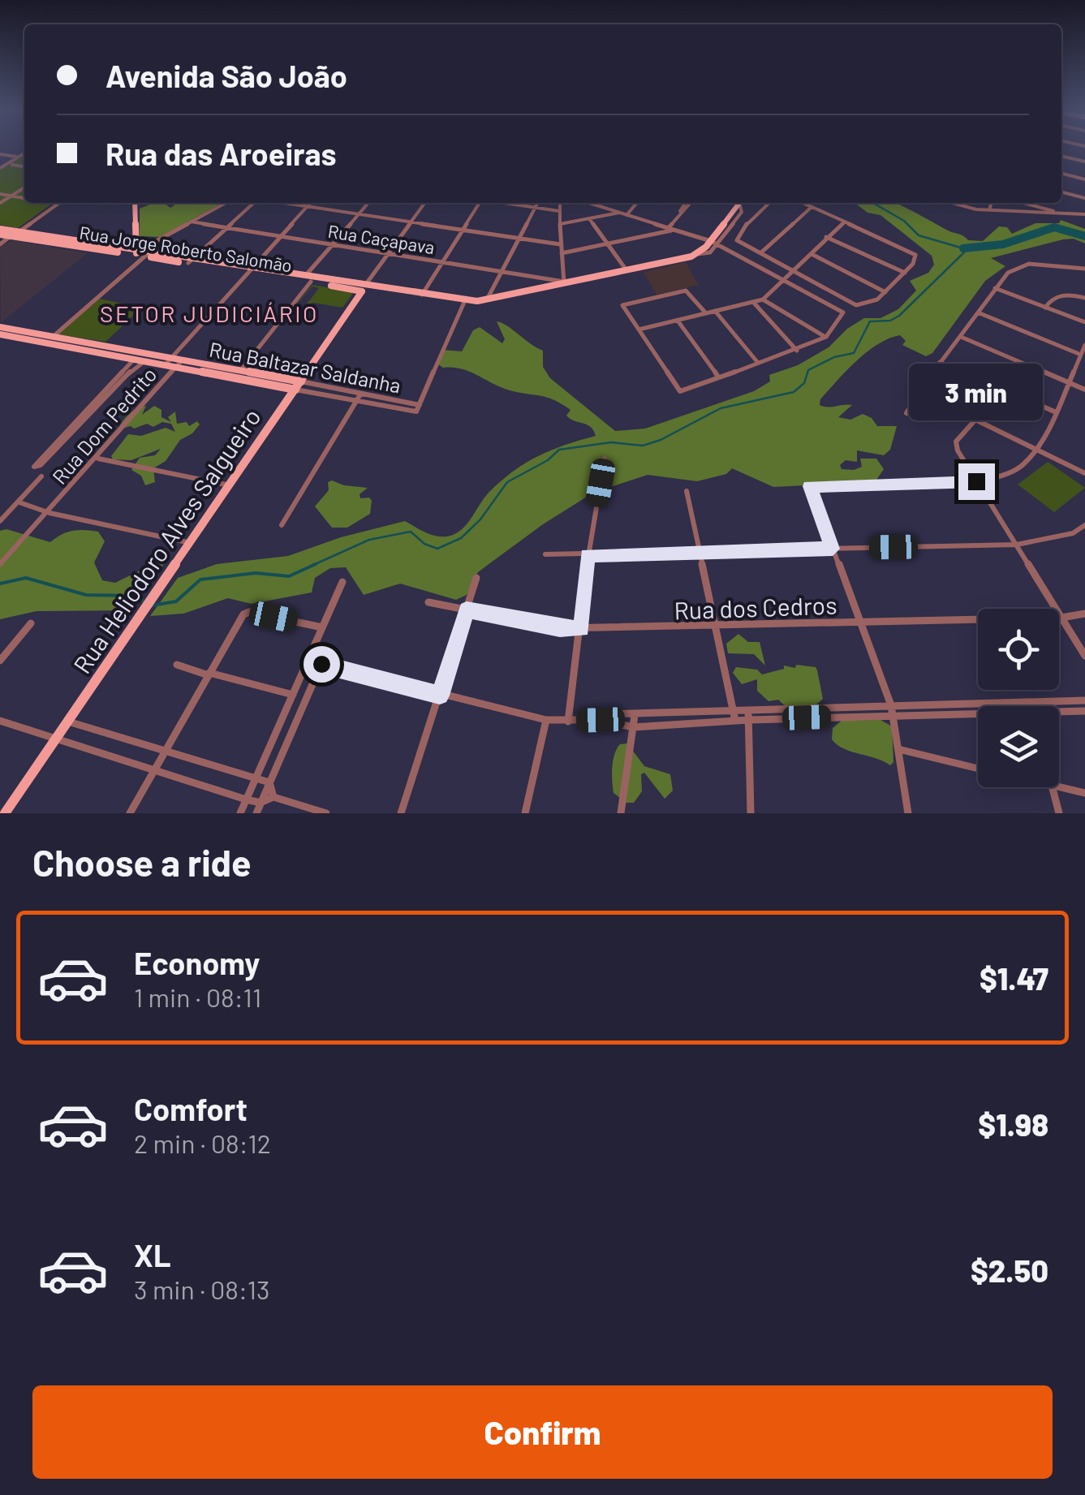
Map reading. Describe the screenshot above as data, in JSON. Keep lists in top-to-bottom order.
{
  "streets": {
    "main road": ["Rua Jorge Roberto Salomão", "Rua Baltazar Saldanha", "Rua Heliodoro Alves Salgueiro"],
    "street": ["Rua Caçapava", "Rua Dom Pedrito", "Rua dos Cedros"]
  },
  "crossings": [
    ["Rua Caçapava", "Rua Jorge Roberto Salomão"],
    ["Rua Caçapava", "Rua Heliodoro Alves Salgueiro"],
    ["Rua Jorge Roberto Salomão", "Rua Heliodoro Alves Salgueiro"],
    ["Rua Baltazar Saldanha", "Rua Dom Pedrito"],
    ["Rua Baltazar Saldanha", "Rua Heliodoro Alves Salgueiro"]
  ],
  "districts": ["SETOR JUDICIÁRIO"],
  "page": {
    "banner": ["Avenida São João", "Rua das Aroeiras"],
    "bubble": "3 min",
    "heading": "Choose a ride",
    "list": [
      {
        "name": "Economy",
        "note": "1 min · 08:11",
        "value": "$1.47"
      },
      {
        "name": "Comfort",
        "note": "2 min · 08:12",
        "value": "$1.98"
      },
      {
        "name": "XL",
        "note": "3 min · 08:13",
        "value": "$2.50"
      }
    ],
    "buttons": "Confirm"
  }
}
